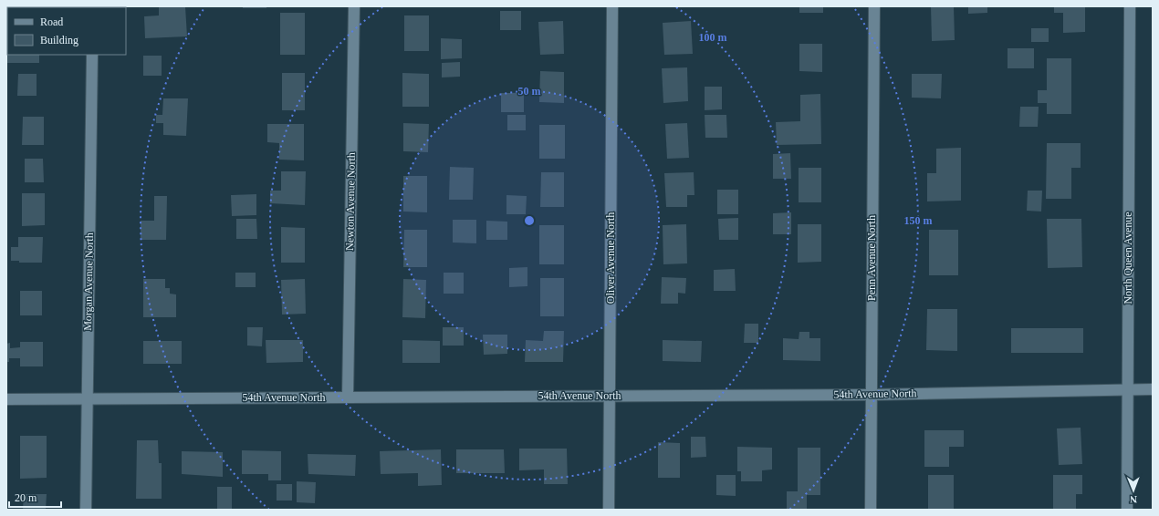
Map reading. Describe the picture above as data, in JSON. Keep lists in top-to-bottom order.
{
  "streets": {
    "street": [
      "Newton Avenue North",
      "Oliver Avenue North",
      "Penn Avenue North",
      "North Queen Avenue",
      "Morgan Avenue North",
      "54th Avenue North"
    ]
  },
  "crossings": [
    ["Newton Avenue North", "54th Avenue North"],
    ["Oliver Avenue North", "54th Avenue North"],
    ["Penn Avenue North", "54th Avenue North"],
    ["North Queen Avenue", "54th Avenue North"],
    ["Morgan Avenue North", "54th Avenue North"]
  ],
  "legend": ["Road", "Building"],
  "scale_bar": "20 m",
  "north": "bottom",
  "rings": ["100 m", "50 m", "150 m"]
}
